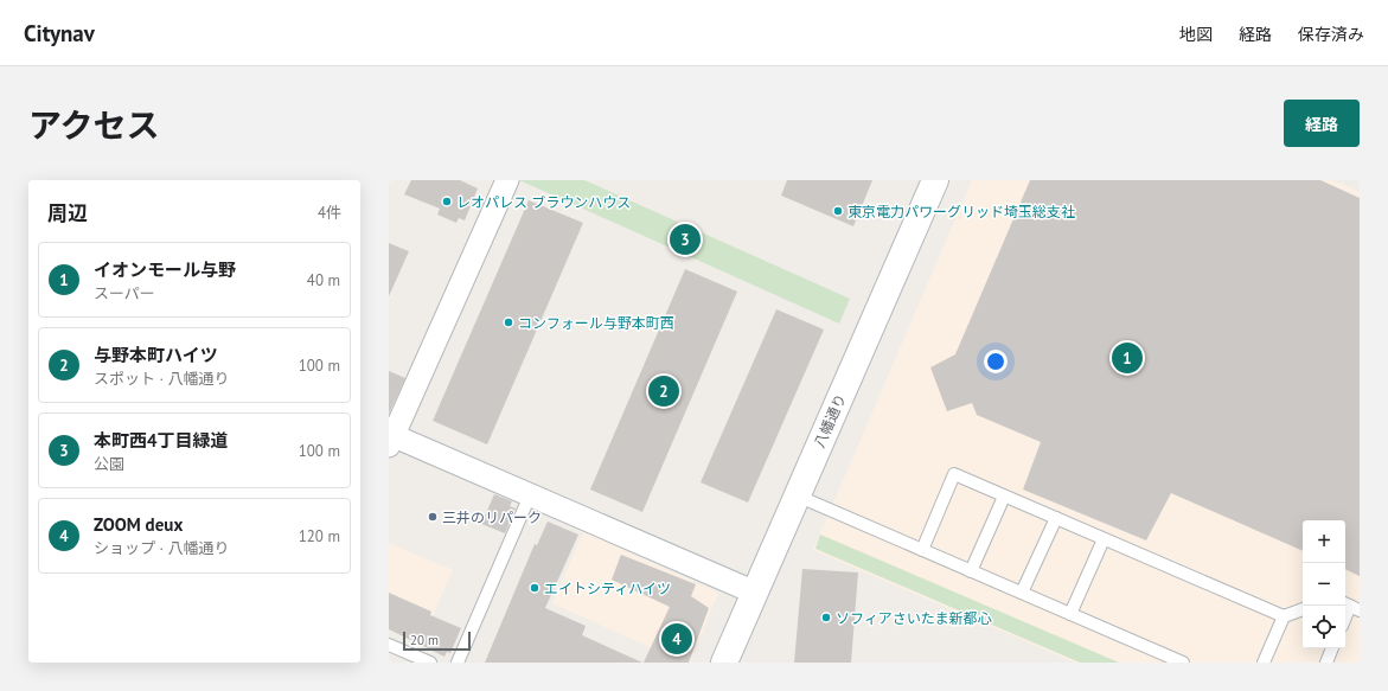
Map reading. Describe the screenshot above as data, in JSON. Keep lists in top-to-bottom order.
{
  "streets": {
    "main road": ["八幡通り"]
  },
  "places": [
    "レオパレス ブラウンハウス",
    "東京電力パワーグリッド埼玉総支社",
    "コンフォール与野本町西",
    "三井のリパーク",
    "エイトシティハイツ",
    "ソフィアさいたま新都心"
  ],
  "scale_bar": "20 m",
  "page": {
    "header": "Citynav",
    "nav": ["地図", "経路", "保存済み"],
    "title": "アクセス",
    "buttons": "経路",
    "heading": ["周辺", "4件"],
    "pins": [
      "3",
      "1",
      "2",
      "4"
    ],
    "list": [
      {
        "mark": "1",
        "name": "イオンモール与野",
        "note": "スーパー",
        "value": "40 m"
      },
      {
        "mark": "2",
        "name": "与野本町ハイツ",
        "note": "スポット · 八幡通り",
        "value": "100 m"
      },
      {
        "mark": "3",
        "name": "本町西4丁目緑道",
        "note": "公園",
        "value": "100 m"
      },
      {
        "mark": "4",
        "name": "ZOOM deux",
        "note": "ショップ · 八幡通り",
        "value": "120 m"
      }
    ],
    "map_buttons": ["+", "−"],
    "scale": "20 m"
  }
}
